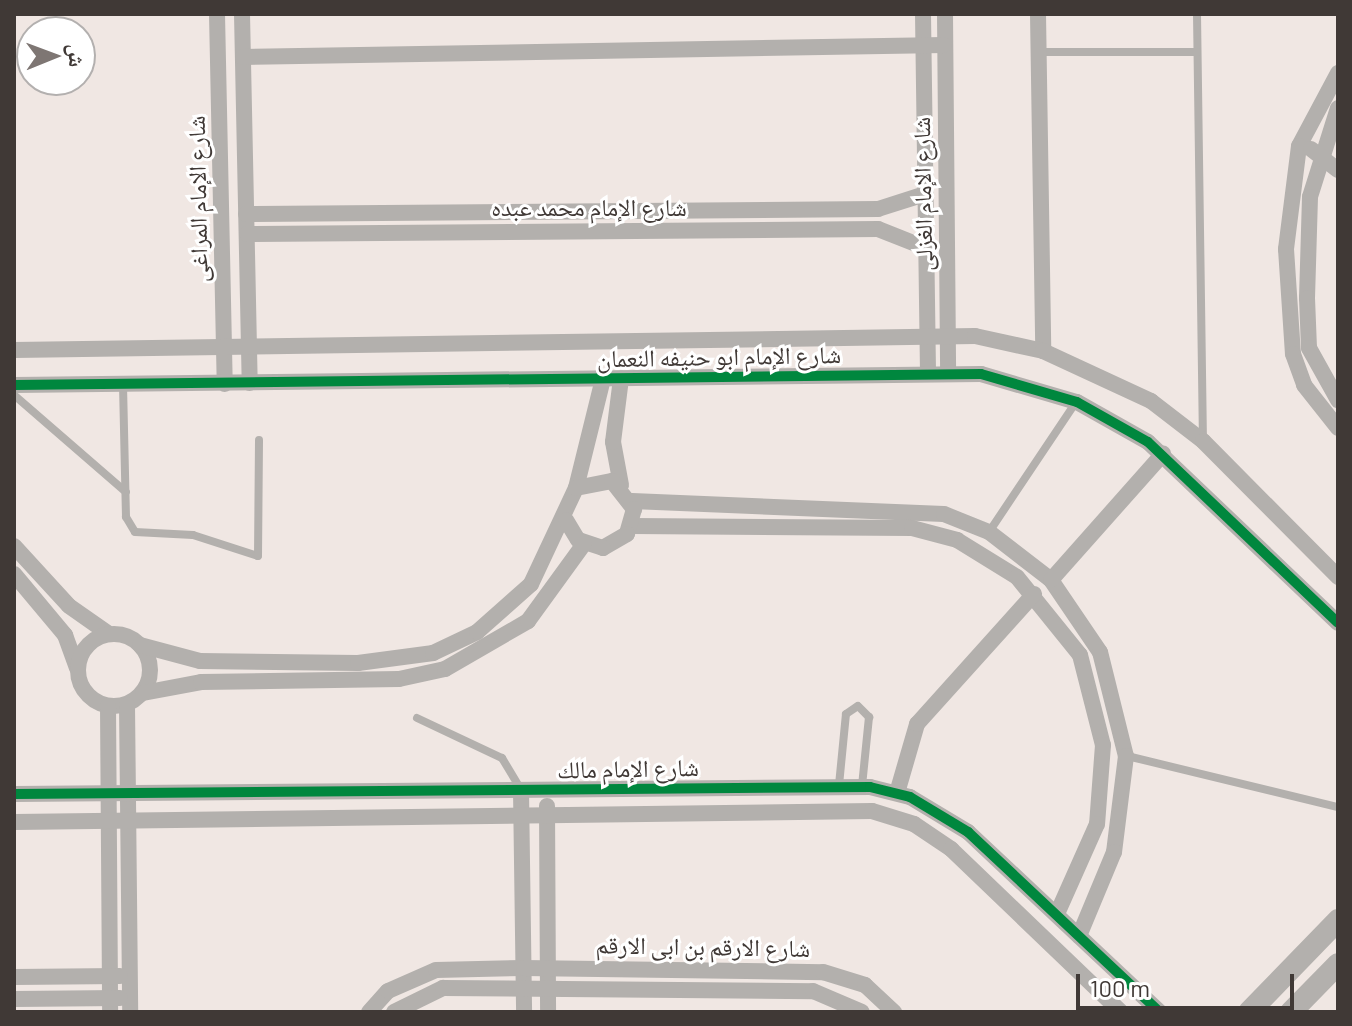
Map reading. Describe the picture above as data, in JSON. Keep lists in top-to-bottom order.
{
  "streets": {
    "street": [
      "شارع الإمام الغزلى",
      "شارع الإمام المراغى",
      "شارع الإمام محمد عبده",
      "شارع الإمام ابو حنيفه النعمان",
      "شارع الإمام مالك",
      "شارع الارقم بن ابى الارقم"
    ]
  },
  "crossings": [
    ["شارع الإمام الغزلى", "شارع الإمام محمد عبده"],
    ["شارع الإمام الغزلى", "شارع الإمام ابو حنيفه النعمان"],
    ["شارع الإمام المراغى", "شارع الإمام محمد عبده"],
    ["شارع الإمام المراغى", "شارع الإمام ابو حنيفه النعمان"]
  ],
  "scale_bar": "100 m",
  "north": "right"
}
